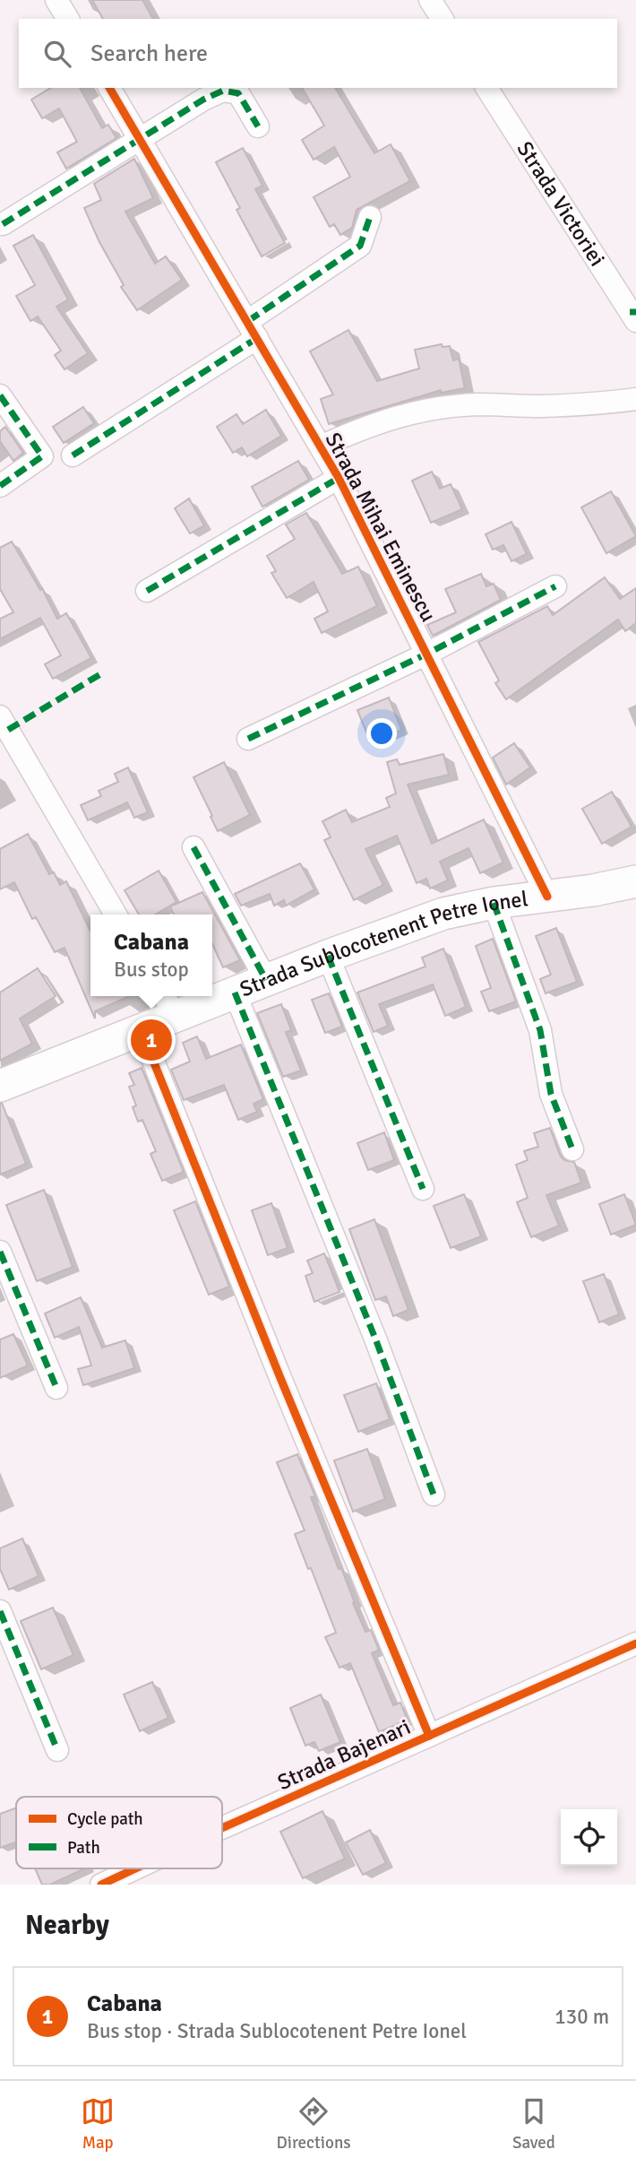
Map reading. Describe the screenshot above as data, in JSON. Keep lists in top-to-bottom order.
{
  "streets": {
    "main road": ["Strada Sublocotenent Petre Ionel"],
    "street": ["Strada Victoriei", "Strada Mihai Eminescu", "Strada Bajenari"]
  },
  "crossings": [
    ["Strada Mihai Eminescu", "Strada Sublocotenent Petre Ionel"]
  ],
  "legend": ["Cycle path", "Path"],
  "page": {
    "search": "Search here",
    "popup": ["Cabana", "Bus stop"],
    "pins": "1",
    "heading": "Nearby",
    "list": [
      {
        "mark": "1",
        "name": "Cabana",
        "note": "Bus stop · Strada Sublocotenent Petre Ionel",
        "value": "130 m"
      }
    ],
    "nav": ["Map", "Directions", "Saved"]
  }
}
